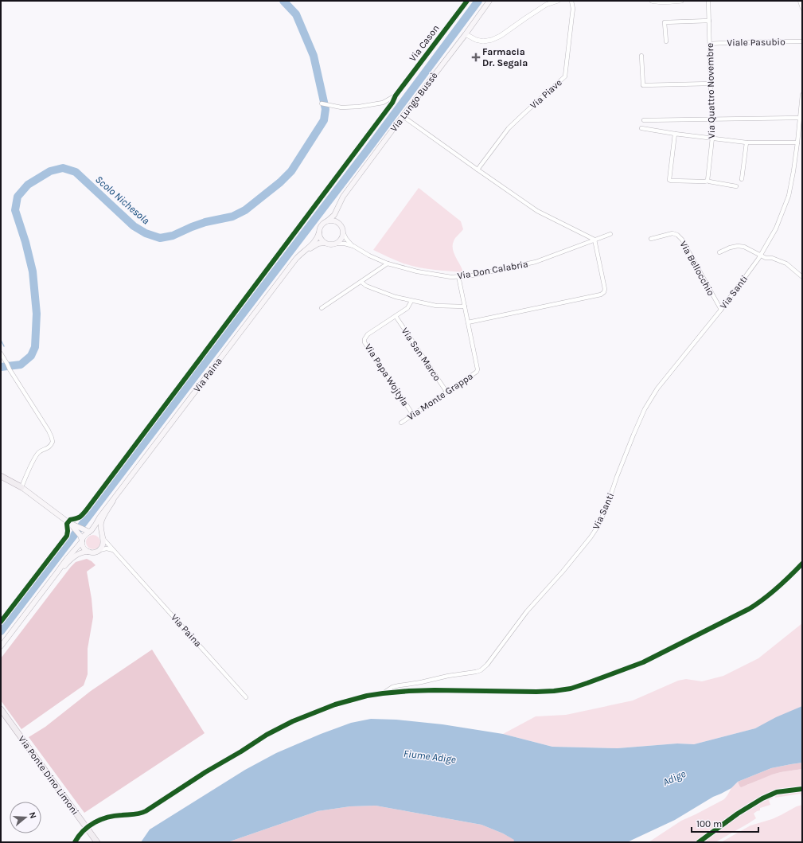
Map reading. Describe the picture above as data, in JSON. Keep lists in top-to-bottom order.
{
  "streets": {
    "main road": ["Via Lungo Bussè", "Via Paina", "Via Ponte Dino Limoni"],
    "street": [
      "Viale Pasubio",
      "Via Cason",
      "Via Quattro Novembre",
      "Via Piave",
      "Via Bellocchio",
      "Via Don Calabria",
      "Via Santi",
      "Via San Marco",
      "Via Papa Wojtyla",
      "Via Monte Grappa"
    ]
  },
  "crossings": [
    ["Viale Pasubio", "Via Quattro Novembre"],
    ["Via Lungo Bussè", "Via Don Calabria"],
    ["Via Lungo Bussè", "Via Paina"],
    ["Via Bellocchio", "Via Santi"],
    ["Via Don Calabria", "Via Paina"],
    ["Via Don Calabria", "Via Monte Grappa"],
    ["Via San Marco", "Via Papa Wojtyla"],
    ["Via San Marco", "Via Monte Grappa"],
    ["Via Papa Wojtyla", "Via Monte Grappa"]
  ],
  "water": ["Scolo Nichesola", "Fiume Adige", "Adige"],
  "places": {
    "health": ["Farmacia Dr. Segala"]
  },
  "scale_bar": "100 m",
  "north": "right"
}
